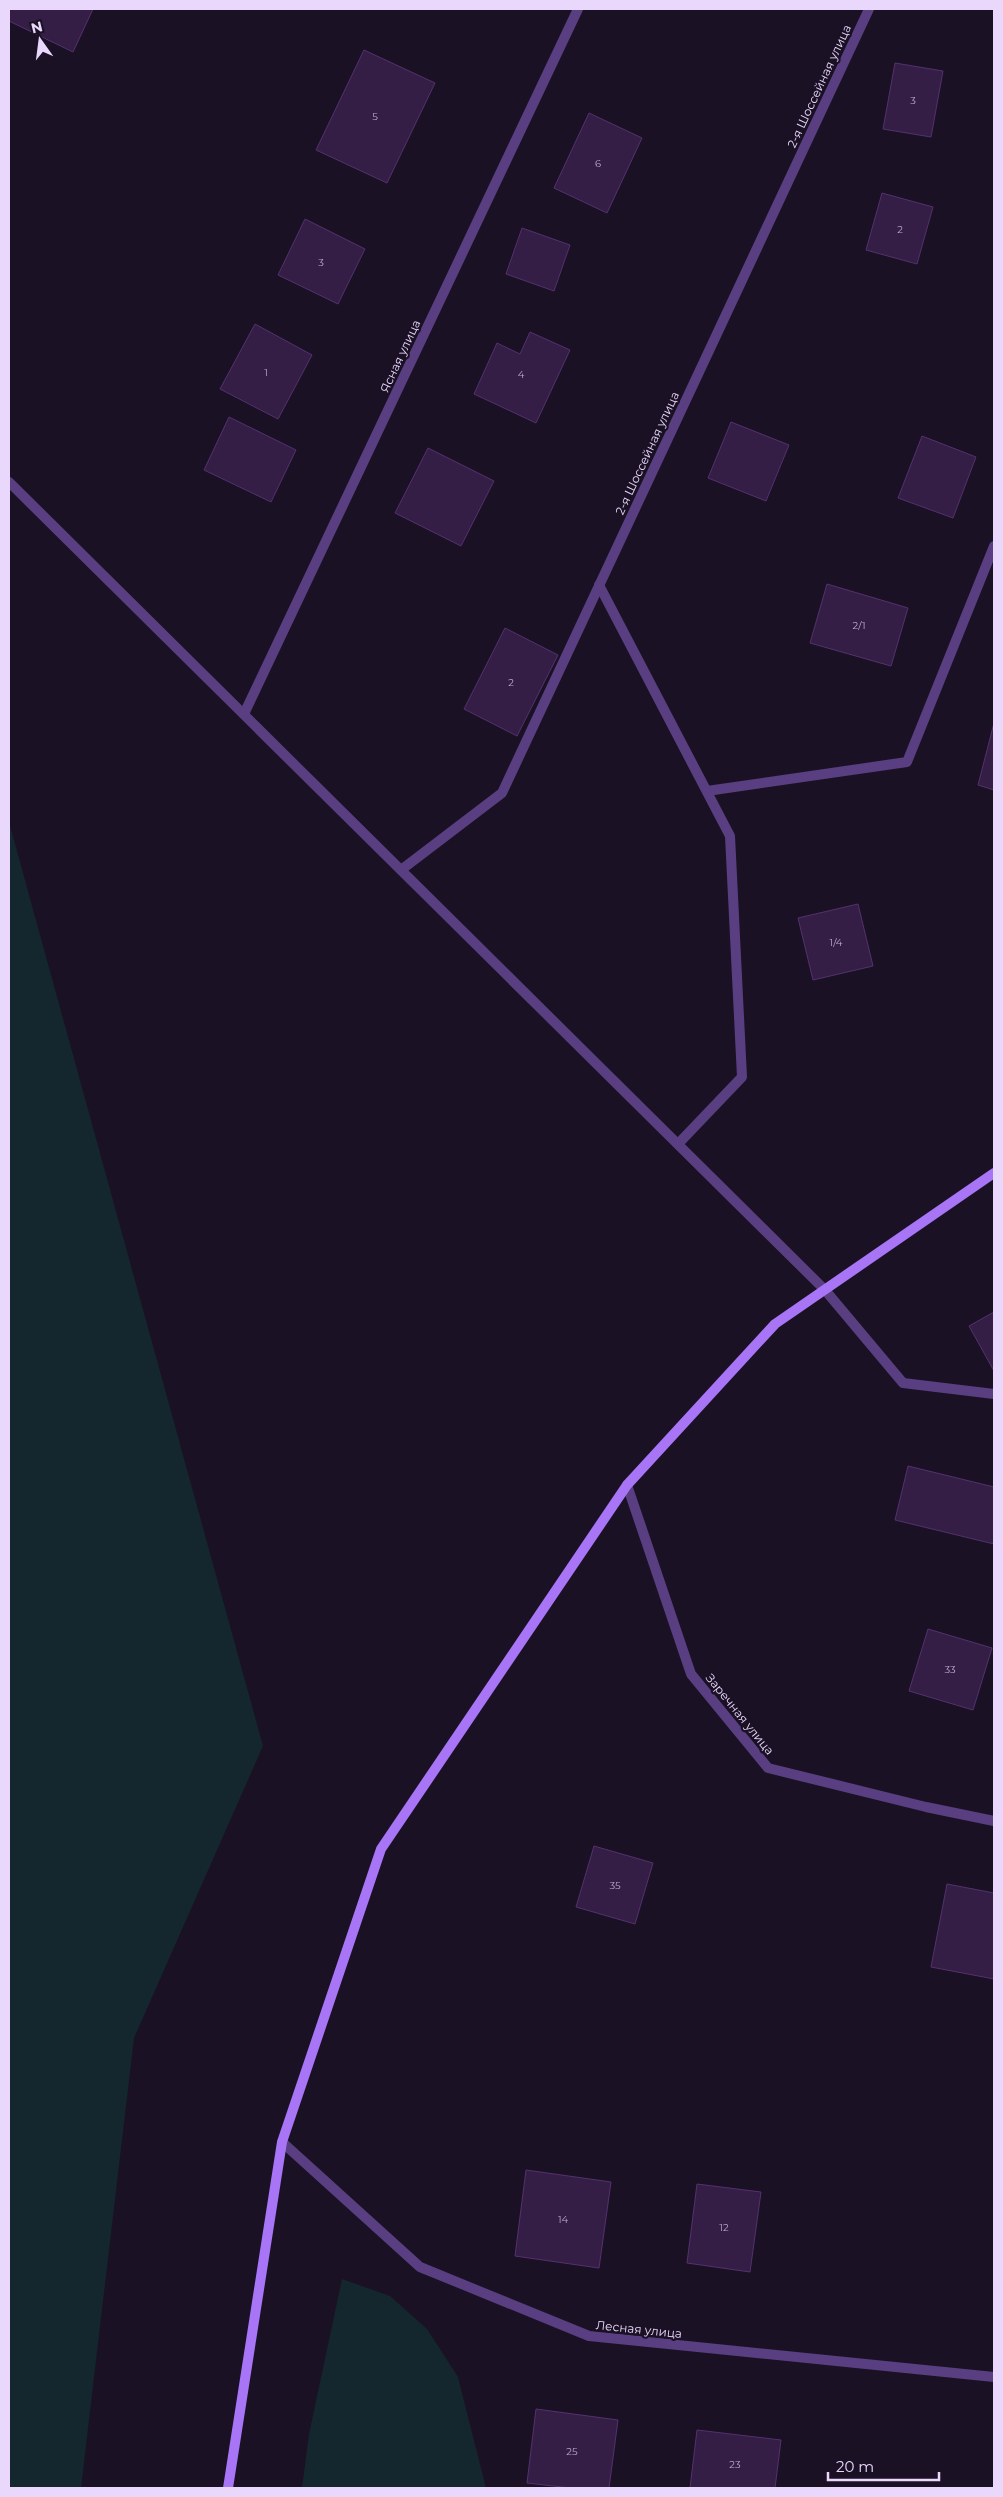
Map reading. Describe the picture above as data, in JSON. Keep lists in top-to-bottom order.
{
  "streets": {
    "street": [
      "2-я Шоссейная улица",
      "Ясная улица",
      "Заречная улица",
      "Лесная улица"
    ]
  },
  "house_numbers": [
    "3",
    "5",
    "6",
    "2",
    "3",
    "1",
    "4",
    "2/1",
    "2",
    "1/4",
    "33",
    "35",
    "14",
    "12",
    "25",
    "23"
  ],
  "scale_bar": "20 m",
  "north": "top"
}
